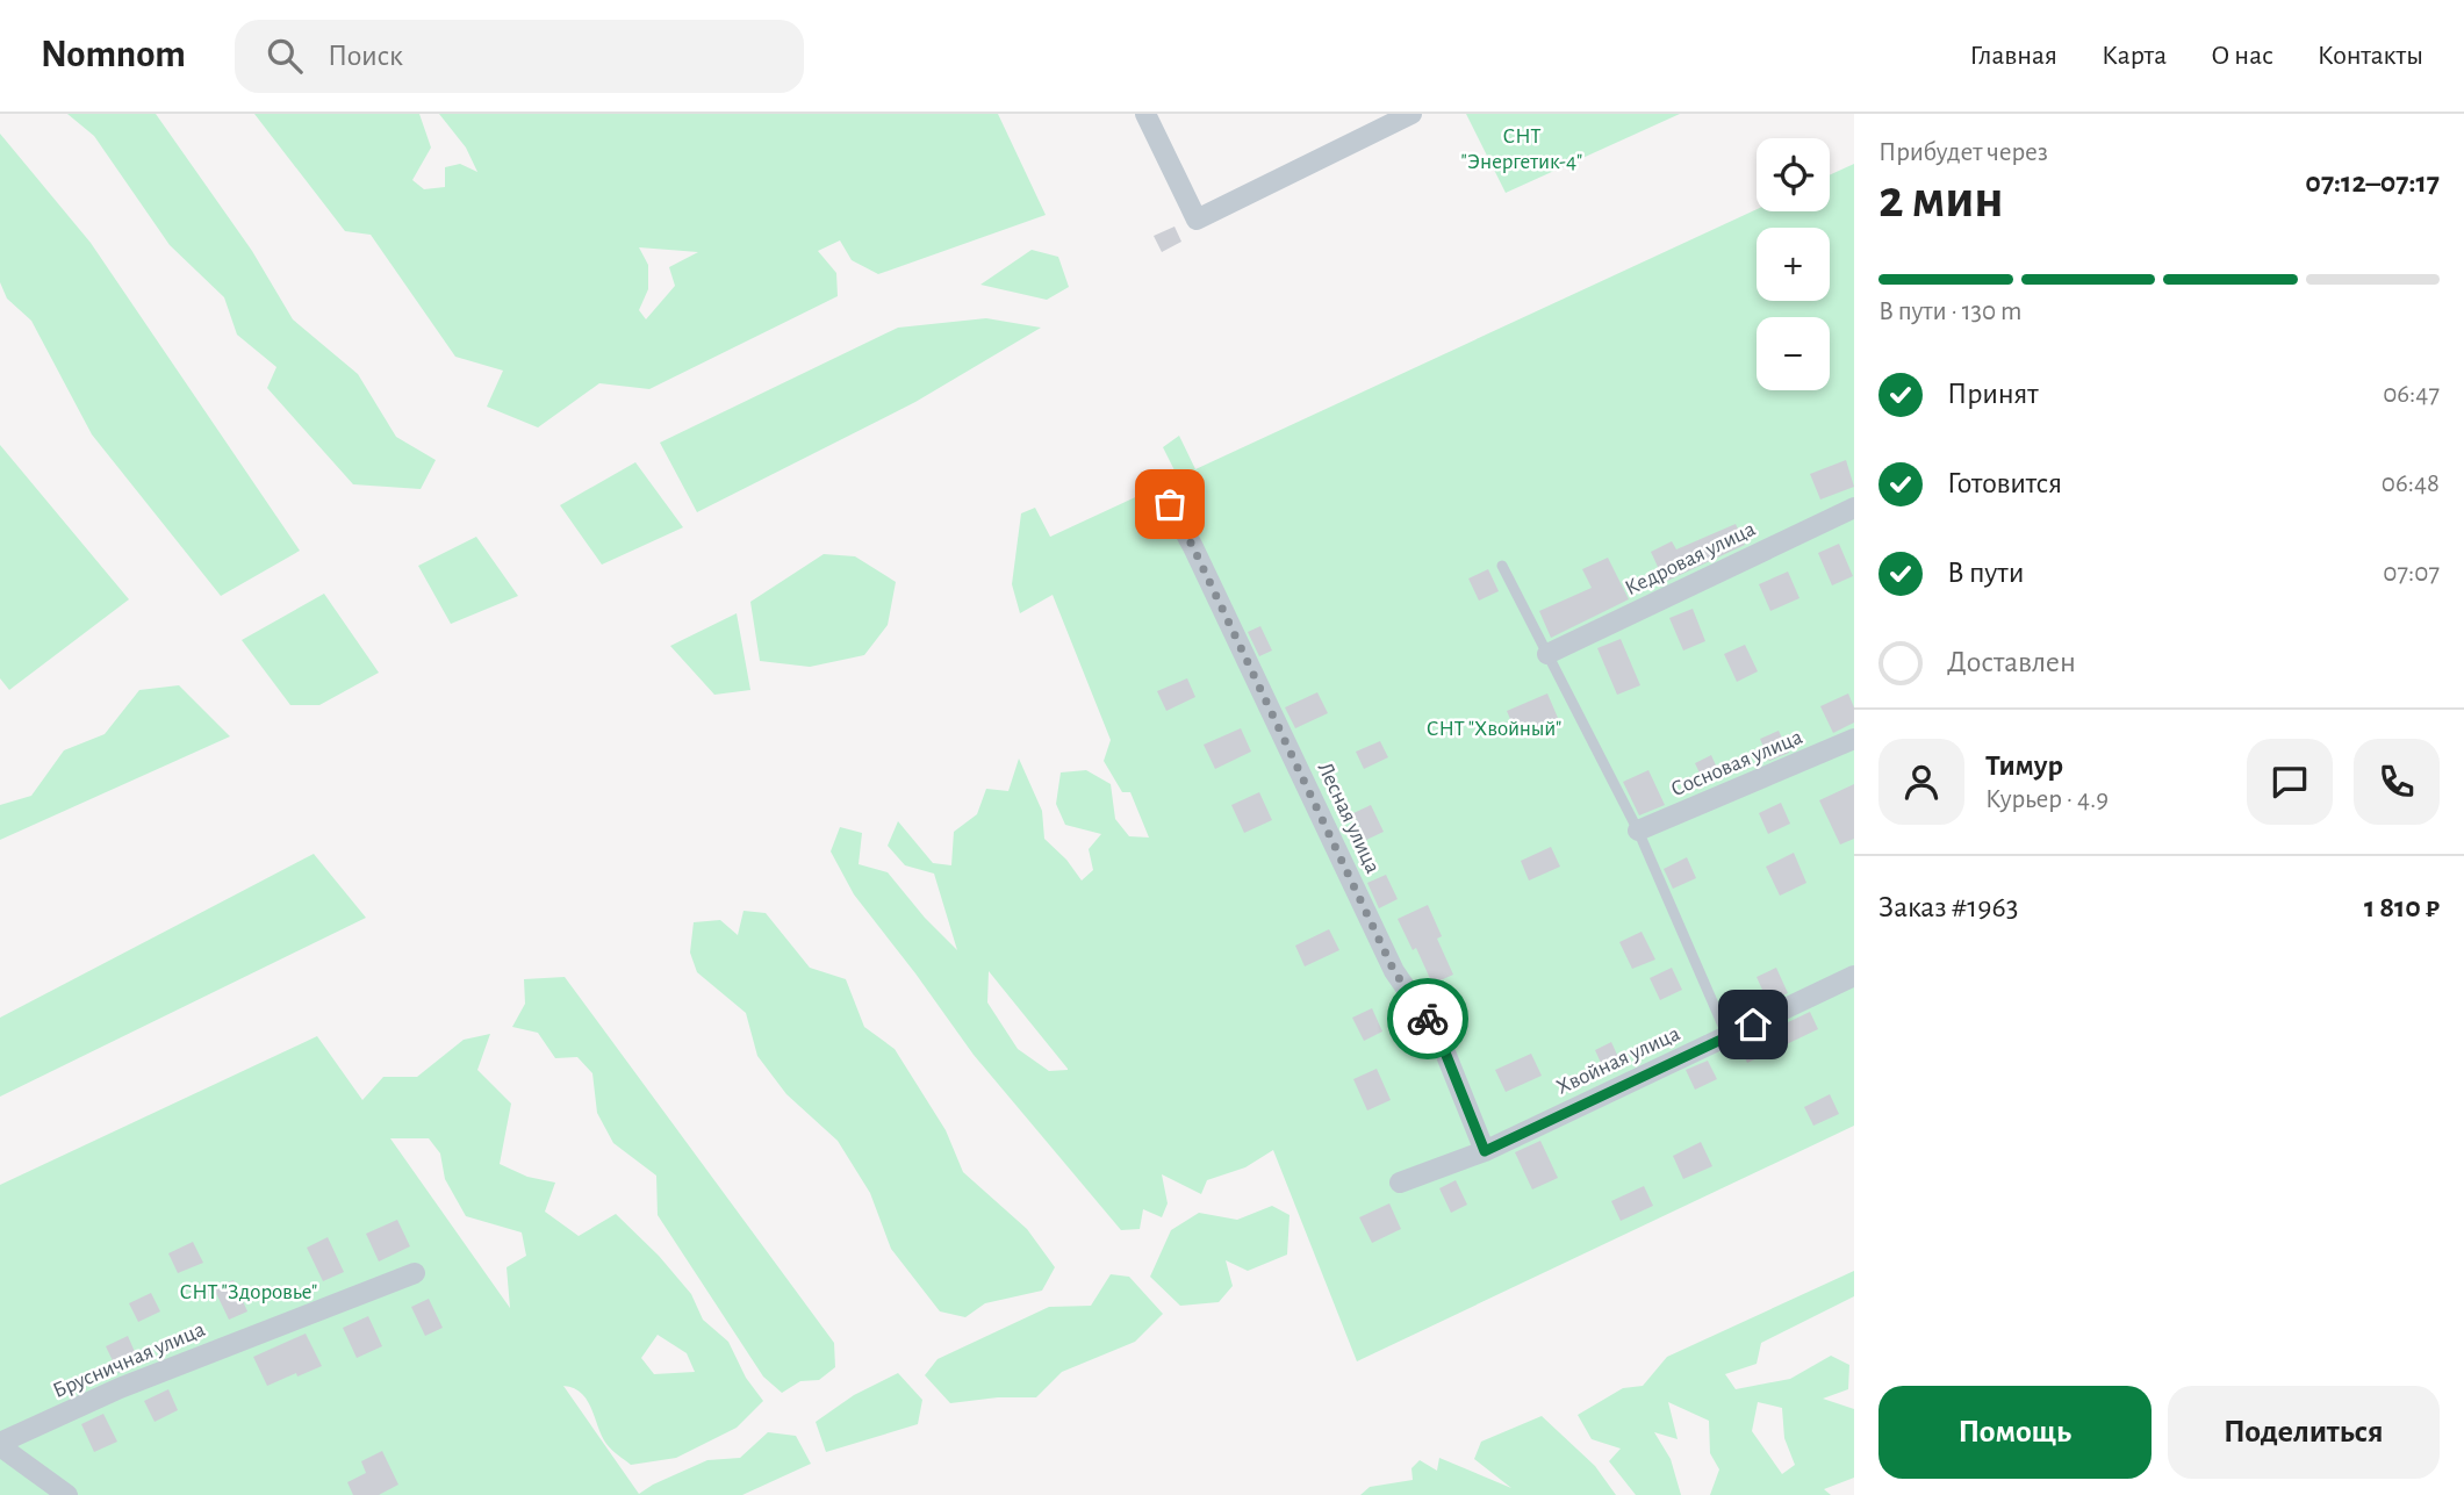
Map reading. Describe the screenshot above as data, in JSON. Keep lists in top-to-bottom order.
{
  "streets": {
    "street": [
      "Кедровая улица",
      "Сосновая улица",
      "Лесная улица",
      "Хвойная улица",
      "Брусничная улица"
    ]
  },
  "crossings": [
    ["Лесная улица", "Хвойная улица"]
  ],
  "parks": ["СНТ \"Энергетик-4\"", "СНТ \"Хвойный\"", "СНТ \"Здоровье\""],
  "page": {
    "header": "Nomnom",
    "search": "Поиск",
    "nav": [
      "Главная",
      "Карта",
      "О нас",
      "Контакты"
    ],
    "heading": ["2 мин", "Прибудет через", "07:12–07:17"],
    "panel": [
      "Тимур",
      "Курьер · 4.9",
      "Заказ #1963",
      "1 810 ₽"
    ],
    "map_buttons": ["+", "−"],
    "bar": "В пути · 130 m",
    "list": [
      ["Принят", "06:47"],
      ["Готовится", "06:48"],
      ["В пути", "07:07"],
      "Доставлен"
    ],
    "buttons": ["Помощь", "Поделиться"]
  }
}
